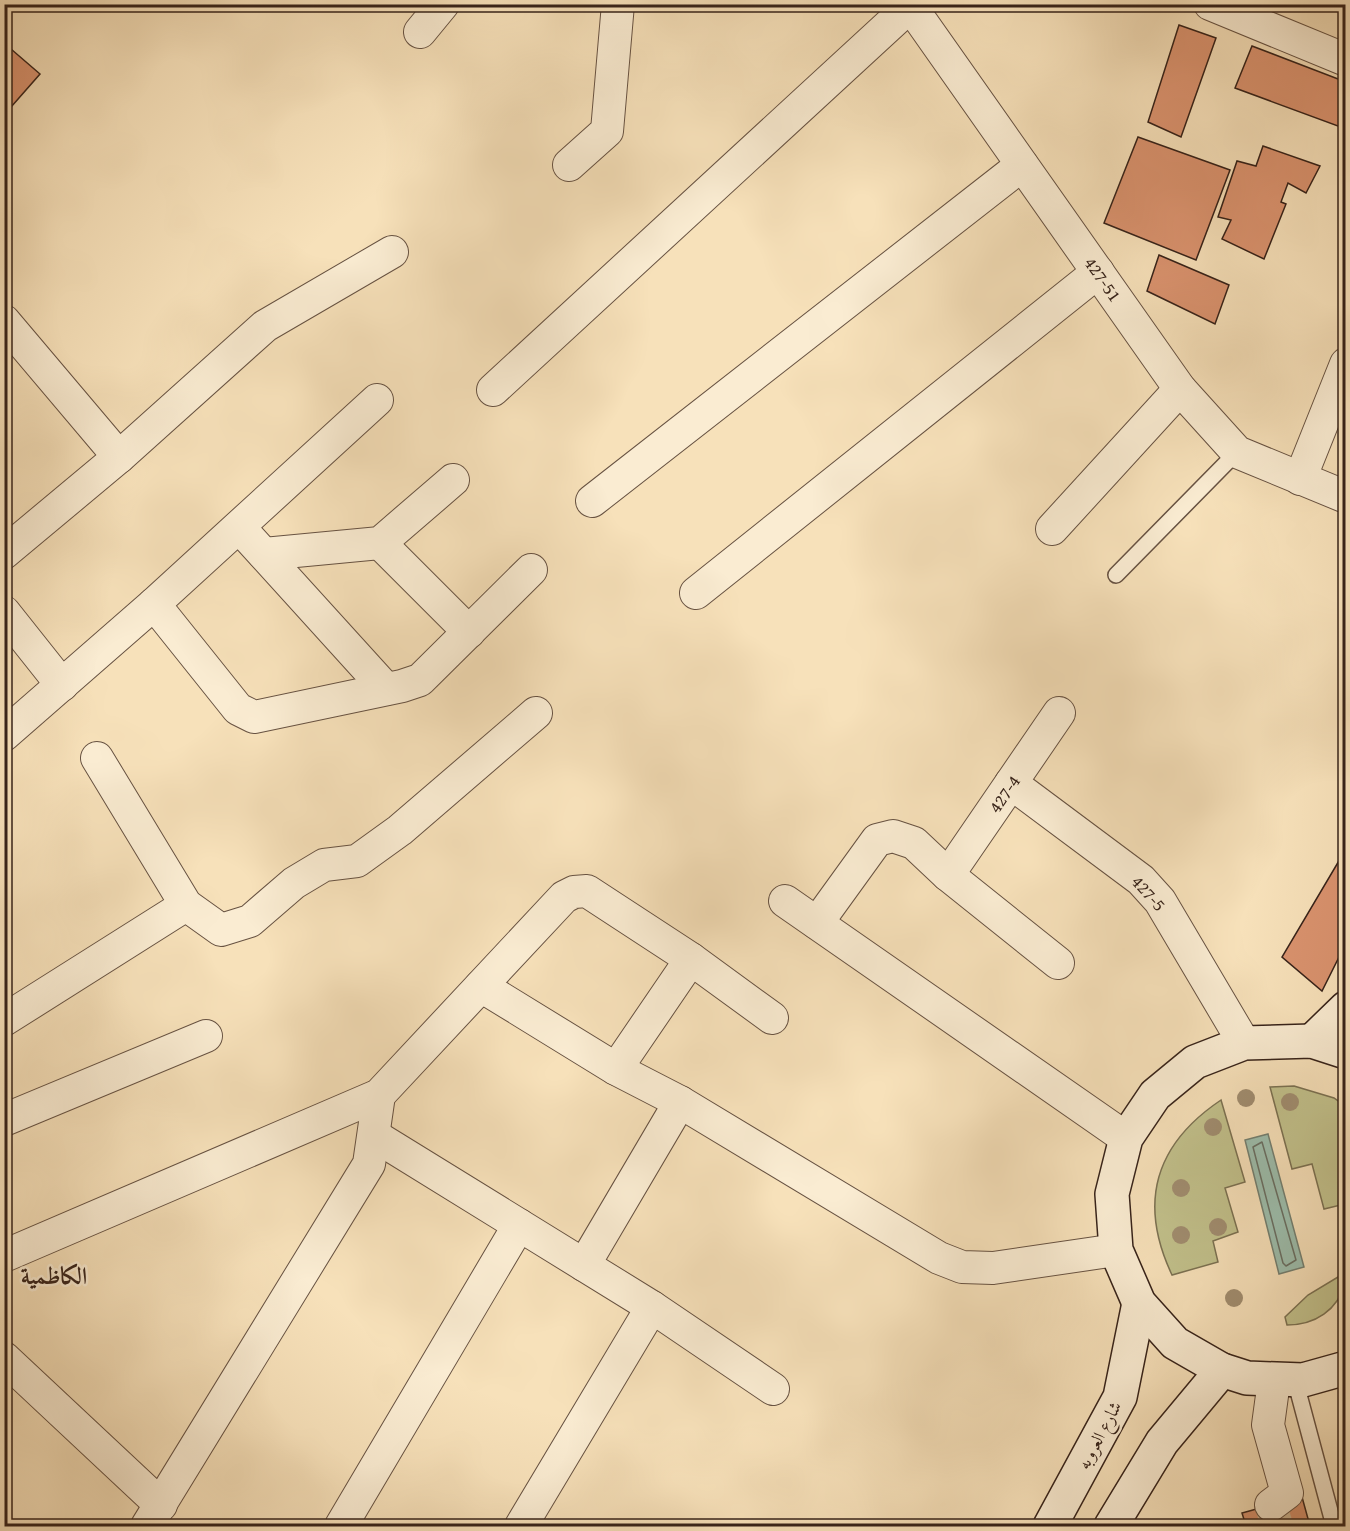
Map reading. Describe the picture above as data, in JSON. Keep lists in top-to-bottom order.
{
  "streets": {
    "street": [
      "427-51",
      "427-4",
      "427-5",
      "شارع العروبه"
    ]
  },
  "crossings": [
    ["427-4", "427-5"]
  ],
  "districts": ["الكاظمية"]
}
